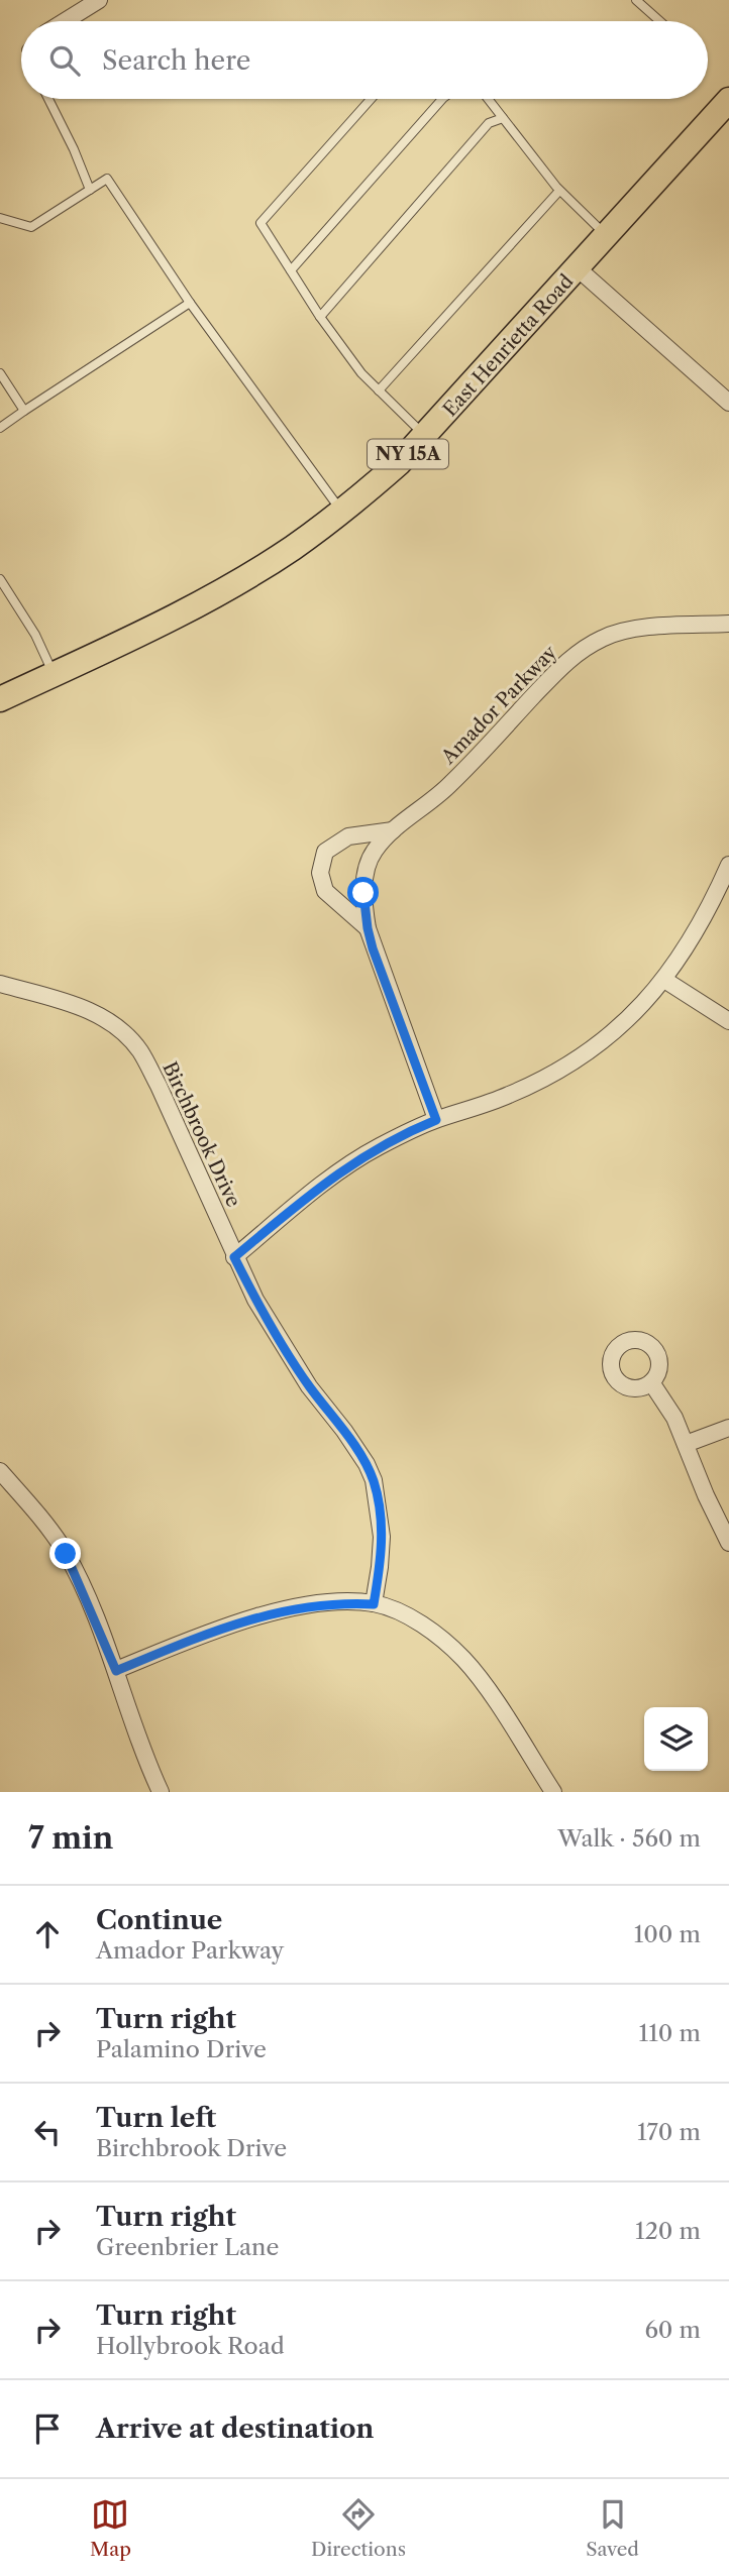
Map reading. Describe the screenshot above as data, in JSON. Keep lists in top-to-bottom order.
{
  "streets": {
    "main road": ["East Henrietta Road", "NY 15A"],
    "street": ["Amador Parkway", "Birchbrook Drive"]
  },
  "page": {
    "search": "Search here",
    "heading": ["7 min", "Walk · 560 m"],
    "list": [
      ["Continue", "Amador Parkway", "100 m"],
      ["Turn right", "Palamino Drive", "110 m"],
      ["Turn left", "Birchbrook Drive", "170 m"],
      ["Turn right", "Greenbrier Lane", "120 m"],
      ["Turn right", "Hollybrook Road", "60 m"],
      "Arrive at destination"
    ],
    "nav": ["Map", "Directions", "Saved"]
  }
}
